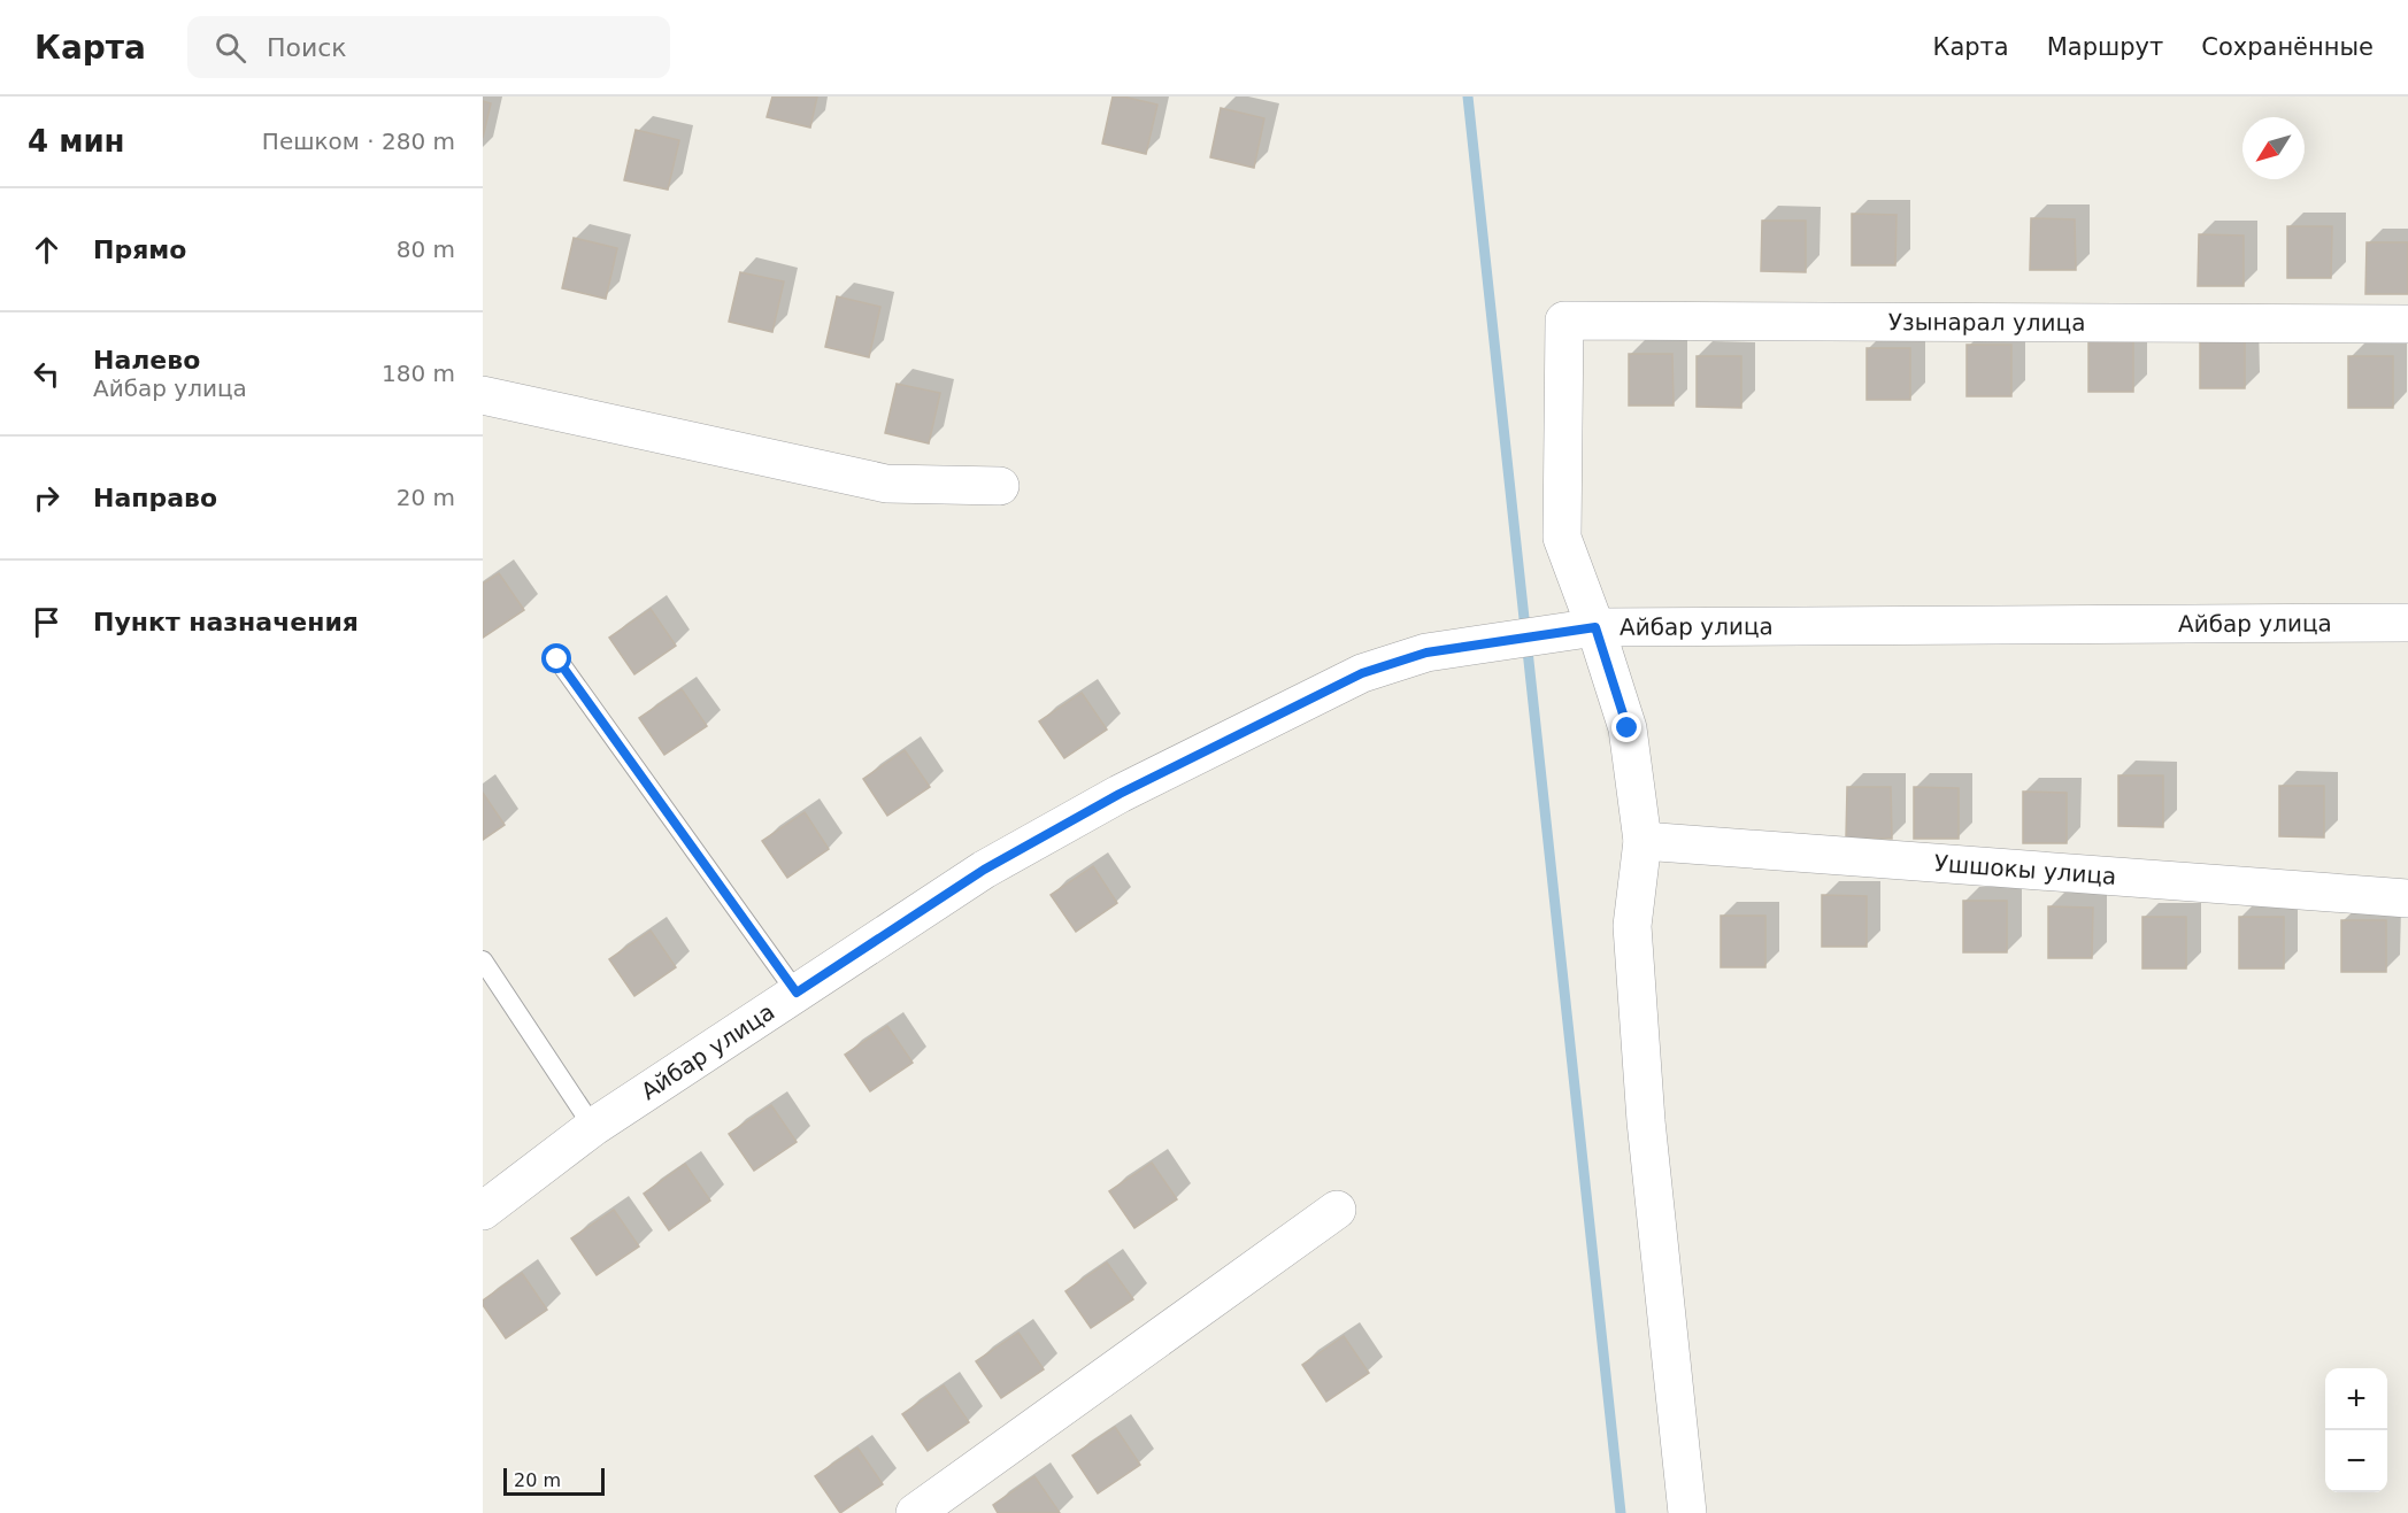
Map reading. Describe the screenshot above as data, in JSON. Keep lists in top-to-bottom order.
{
  "streets": {
    "street": ["Узынарал улица", "Айбар улица", "Ушшокы улица"]
  },
  "crossings": [
    ["Узынарал улица", "Айбар улица"]
  ],
  "scale_bar": "20 m",
  "north": "bottom left",
  "page": {
    "header": "Карта",
    "search": "Поиск",
    "nav": ["Карта", "Маршрут", "Сохранённые"],
    "heading": ["4 мин", "Пешком · 280 m"],
    "list": [
      ["Прямо", "80 m"],
      ["Налево", "Айбар улица", "180 m"],
      ["Направо", "20 m"],
      "Пункт назначения"
    ],
    "map_buttons": ["+", "−"],
    "scale": "20 m"
  }
}
